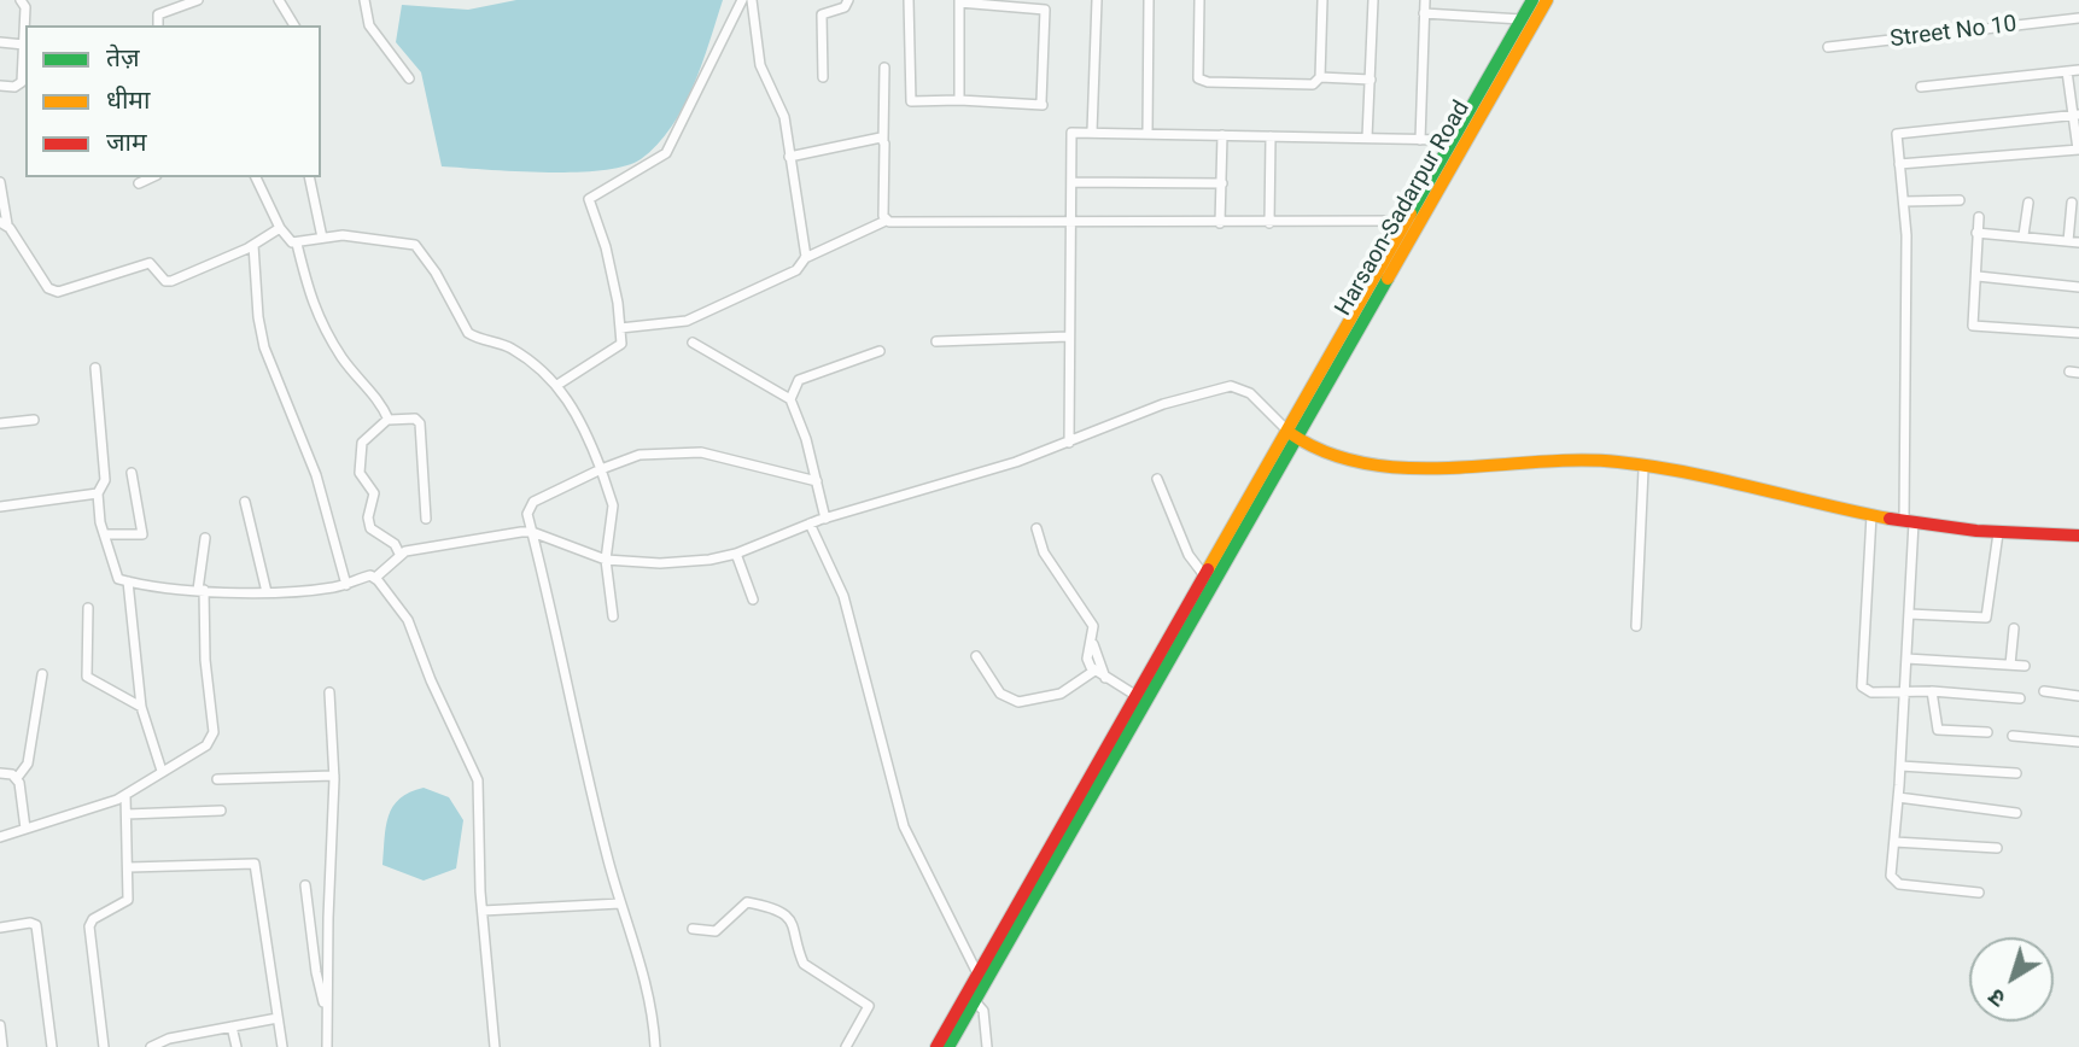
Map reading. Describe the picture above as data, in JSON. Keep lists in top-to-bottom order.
{
  "streets": {
    "street": ["Street No 10", "Harsaon-Sadarpur Road"]
  },
  "legend": ["तेज़", "धीमा", "जाम"],
  "north": "bottom left"
}
